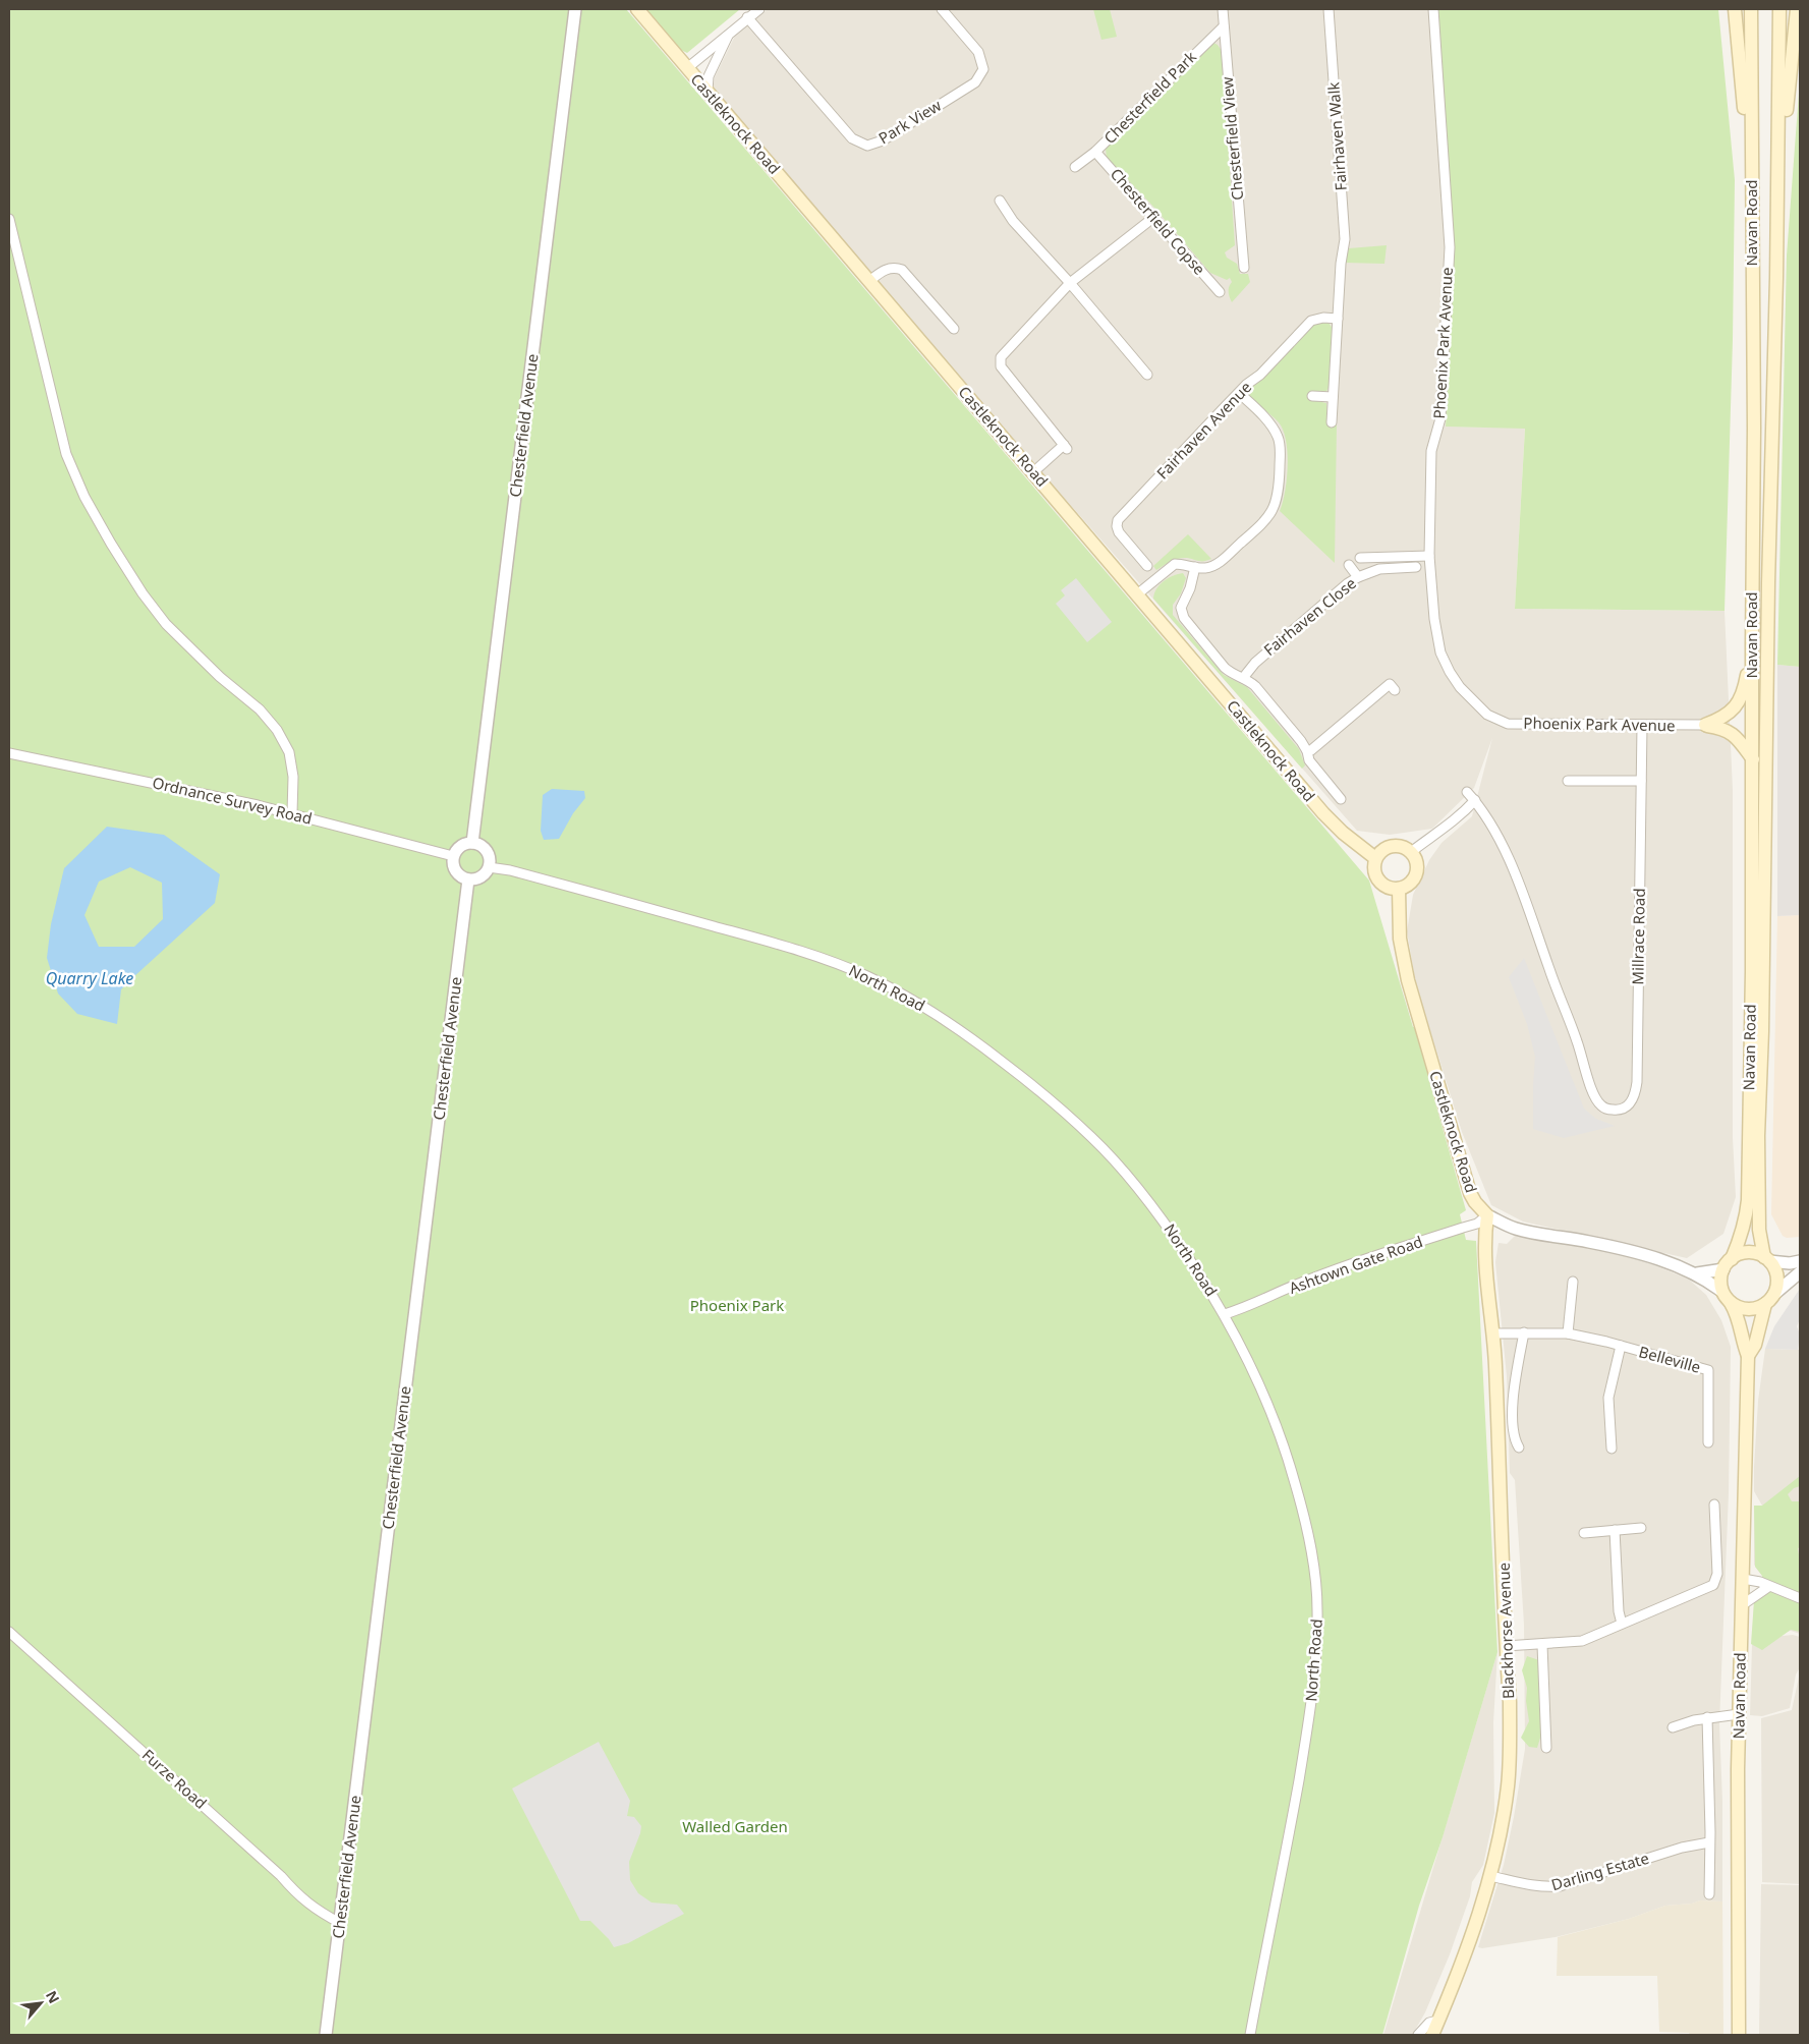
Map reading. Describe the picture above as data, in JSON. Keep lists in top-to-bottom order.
{
  "streets": {
    "main road": ["Castleknock Road", "Navan Road", "Blackhorse Avenue"],
    "street": [
      "Chesterfield Park",
      "Park View",
      "Fairhaven Walk",
      "Chesterfield View",
      "Chesterfield Copse",
      "Phoenix Park Avenue",
      "Chesterfield Avenue",
      "Fairhaven Avenue",
      "Fairhaven Close",
      "Ordnance Survey Road",
      "Millrace Road",
      "North Road",
      "Ashtown Gate Road",
      "Belleville",
      "Furze Road",
      "Darling Estate"
    ]
  },
  "crossings": [
    ["Chesterfield Park", "Chesterfield View"],
    ["Chesterfield Park", "Chesterfield Copse"],
    ["Castleknock Road", "Navan Road"],
    ["Castleknock Road", "Ashtown Gate Road"],
    ["Castleknock Road", "Blackhorse Avenue"],
    ["Fairhaven Walk", "Fairhaven Avenue"],
    ["Phoenix Park Avenue", "Millrace Road"],
    ["Chesterfield Avenue", "Ordnance Survey Road"],
    ["Chesterfield Avenue", "North Road"],
    ["Chesterfield Avenue", "Furze Road"],
    ["Ordnance Survey Road", "North Road"],
    ["North Road", "Ashtown Gate Road"],
    ["Ashtown Gate Road", "Blackhorse Avenue"],
    ["Belleville", "Blackhorse Avenue"],
    ["Blackhorse Avenue", "Darling Estate"]
  ],
  "water": ["Quarry Lake"],
  "parks": ["Phoenix Park", "Walled Garden"],
  "north": "top right"
}
